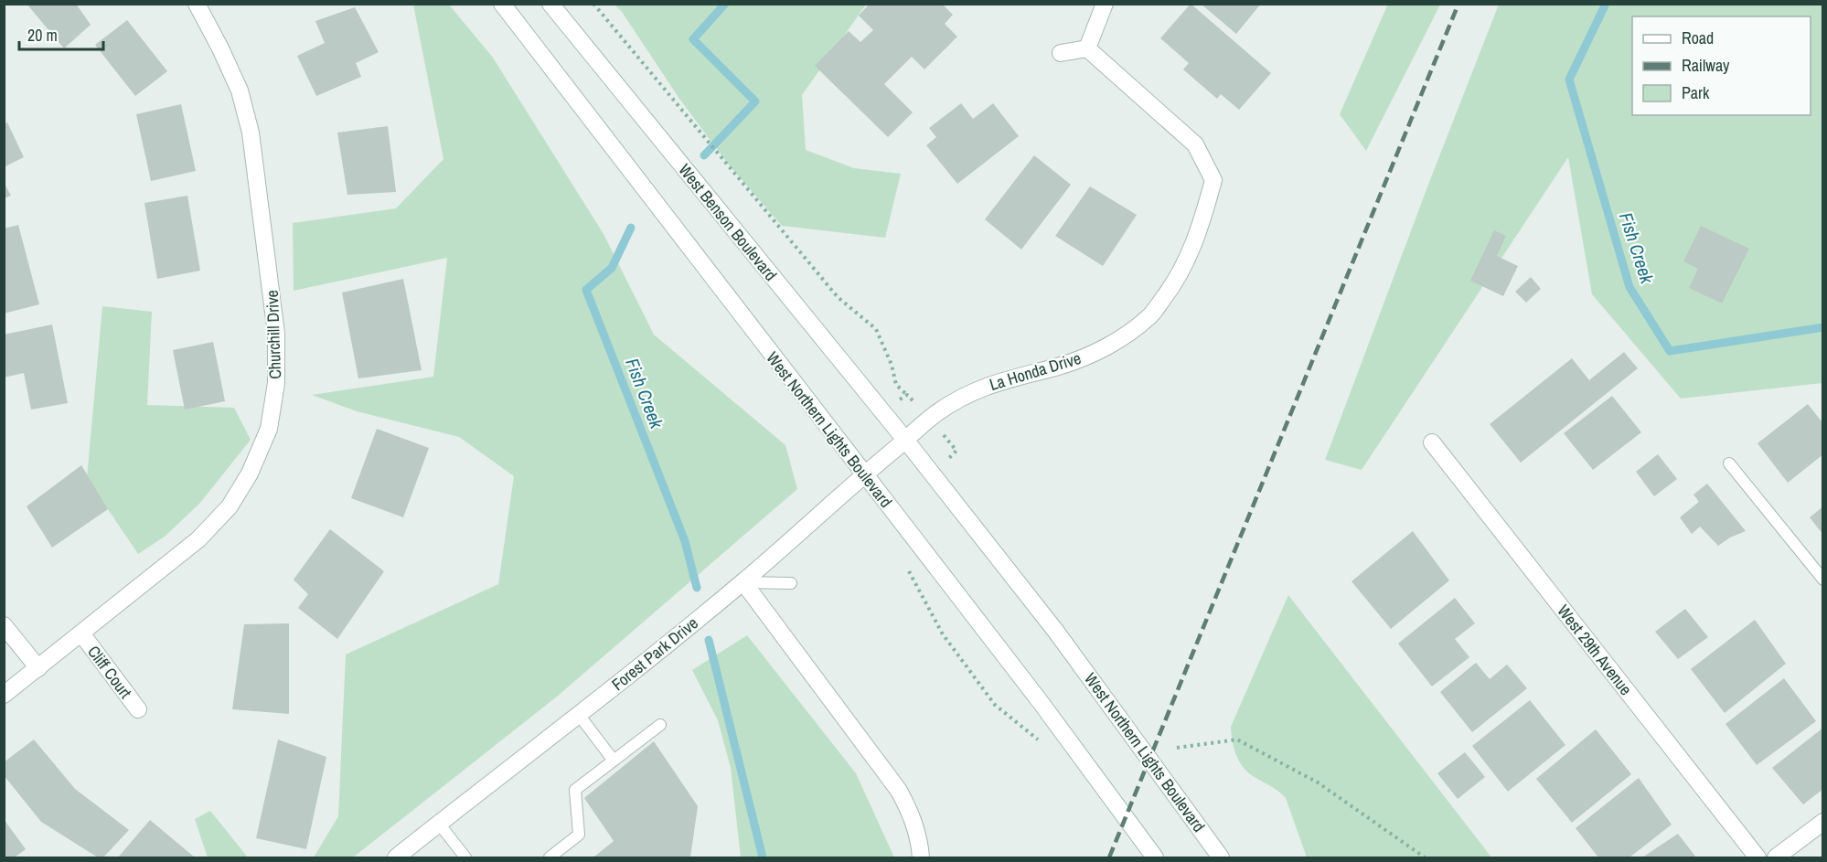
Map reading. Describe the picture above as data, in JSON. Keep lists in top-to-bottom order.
{
  "streets": {
    "street": [
      "West Benson Boulevard",
      "Churchill Drive",
      "La Honda Drive",
      "West Northern Lights Boulevard",
      "West 29th Avenue",
      "Forest Park Drive",
      "Cliff Court"
    ]
  },
  "crossings": [
    ["West Benson Boulevard", "La Honda Drive"],
    ["West Benson Boulevard", "West Northern Lights Boulevard"],
    ["West Benson Boulevard", "Forest Park Drive"],
    ["Churchill Drive", "Cliff Court"],
    ["La Honda Drive", "West Northern Lights Boulevard"],
    ["La Honda Drive", "Forest Park Drive"],
    ["West Northern Lights Boulevard", "Forest Park Drive"]
  ],
  "water": ["Fish Creek"],
  "legend": ["Road", "Railway", "Park"],
  "scale_bar": "20 m"
}
